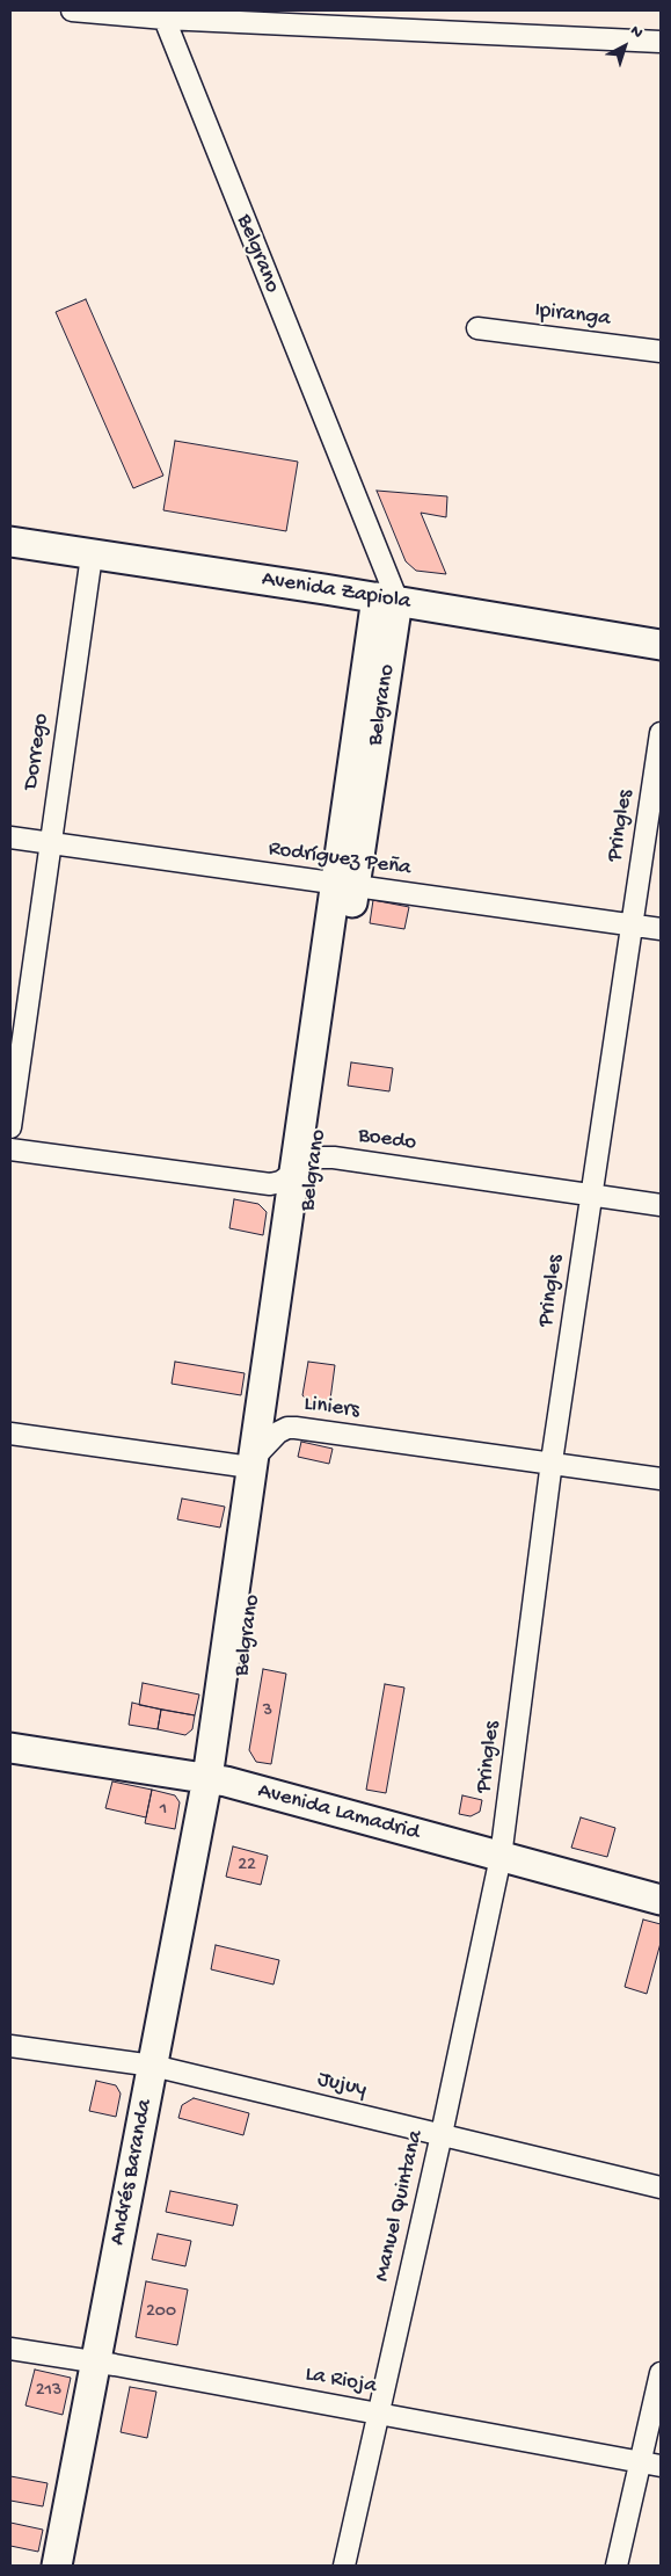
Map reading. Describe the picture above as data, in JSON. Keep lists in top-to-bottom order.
{
  "streets": {
    "main road": [
      "Belgrano",
      "Avenida Zapiola",
      "Avenida Lamadrid",
      "Andrés Baranda"
    ],
    "street": [
      "Ipiranga",
      "Dorrego",
      "Pringles",
      "Rodríguez Peña",
      "Boedo",
      "Liniers",
      "Jujuy",
      "Manuel Quintana",
      "La Rioja"
    ]
  },
  "crossings": [
    ["Belgrano", "Avenida Zapiola"],
    ["Belgrano", "Rodríguez Peña"],
    ["Belgrano", "Boedo"],
    ["Belgrano", "Liniers"],
    ["Belgrano", "Avenida Lamadrid"],
    ["Belgrano", "Andrés Baranda"],
    ["Avenida Zapiola", "Dorrego"],
    ["Dorrego", "Rodríguez Peña"],
    ["Pringles", "Rodríguez Peña"],
    ["Pringles", "Boedo"],
    ["Pringles", "Liniers"],
    ["Pringles", "Avenida Lamadrid"],
    ["Pringles", "Manuel Quintana"],
    ["Avenida Lamadrid", "Andrés Baranda"],
    ["Avenida Lamadrid", "Manuel Quintana"],
    ["Jujuy", "Andrés Baranda"],
    ["Jujuy", "Manuel Quintana"],
    ["Andrés Baranda", "La Rioja"],
    ["Manuel Quintana", "La Rioja"]
  ],
  "house_numbers": [
    "3",
    "1",
    "22",
    "200",
    "213"
  ],
  "north": "top right"
}
